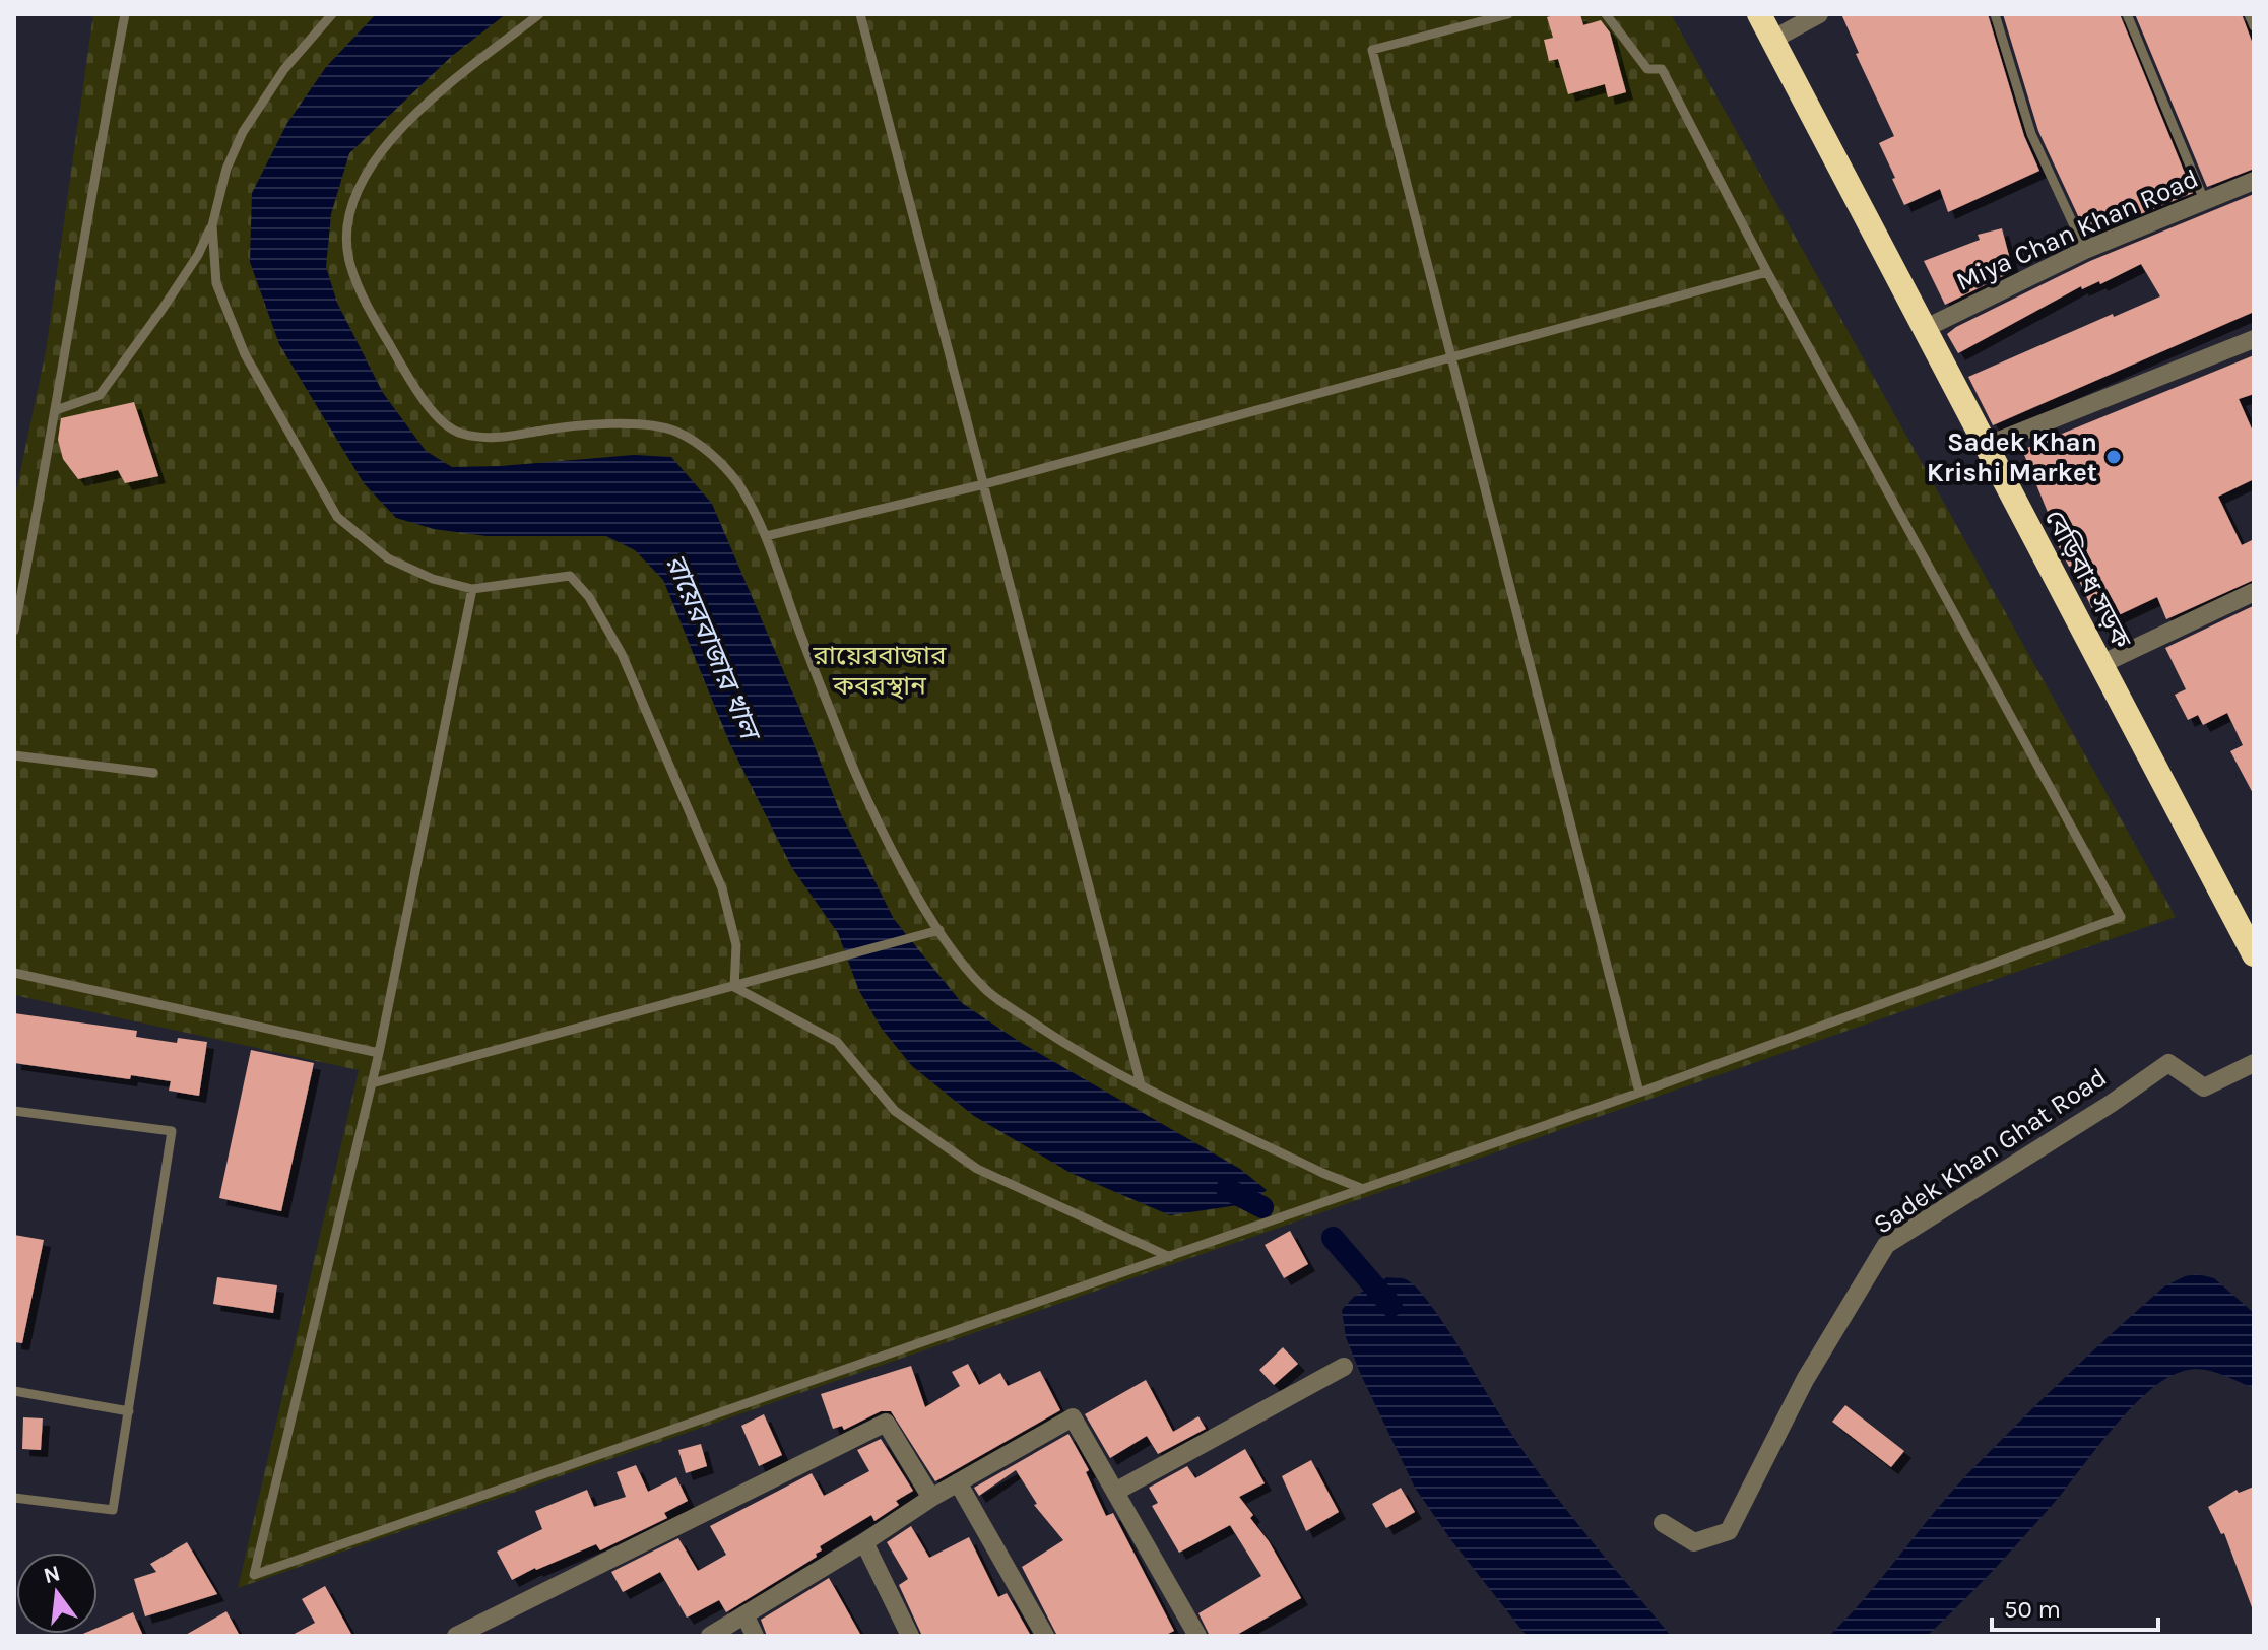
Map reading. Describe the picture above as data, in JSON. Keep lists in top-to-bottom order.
{
  "streets": {
    "highway": ["বেড়িবাধ সড়ক"],
    "street": ["Miya Chan Khan Road", "Sadek Khan Ghat Road"]
  },
  "crossings": [
    ["Miya Chan Khan Road", "বেড়িবাধ সড়ক"]
  ],
  "water": ["রায়েরবাজার খাল"],
  "parks": ["রায়েরবাজার কবরস্থান"],
  "places": ["Sadek Khan Krishi Market"],
  "scale_bar": "50 m",
  "north": "top"
}
